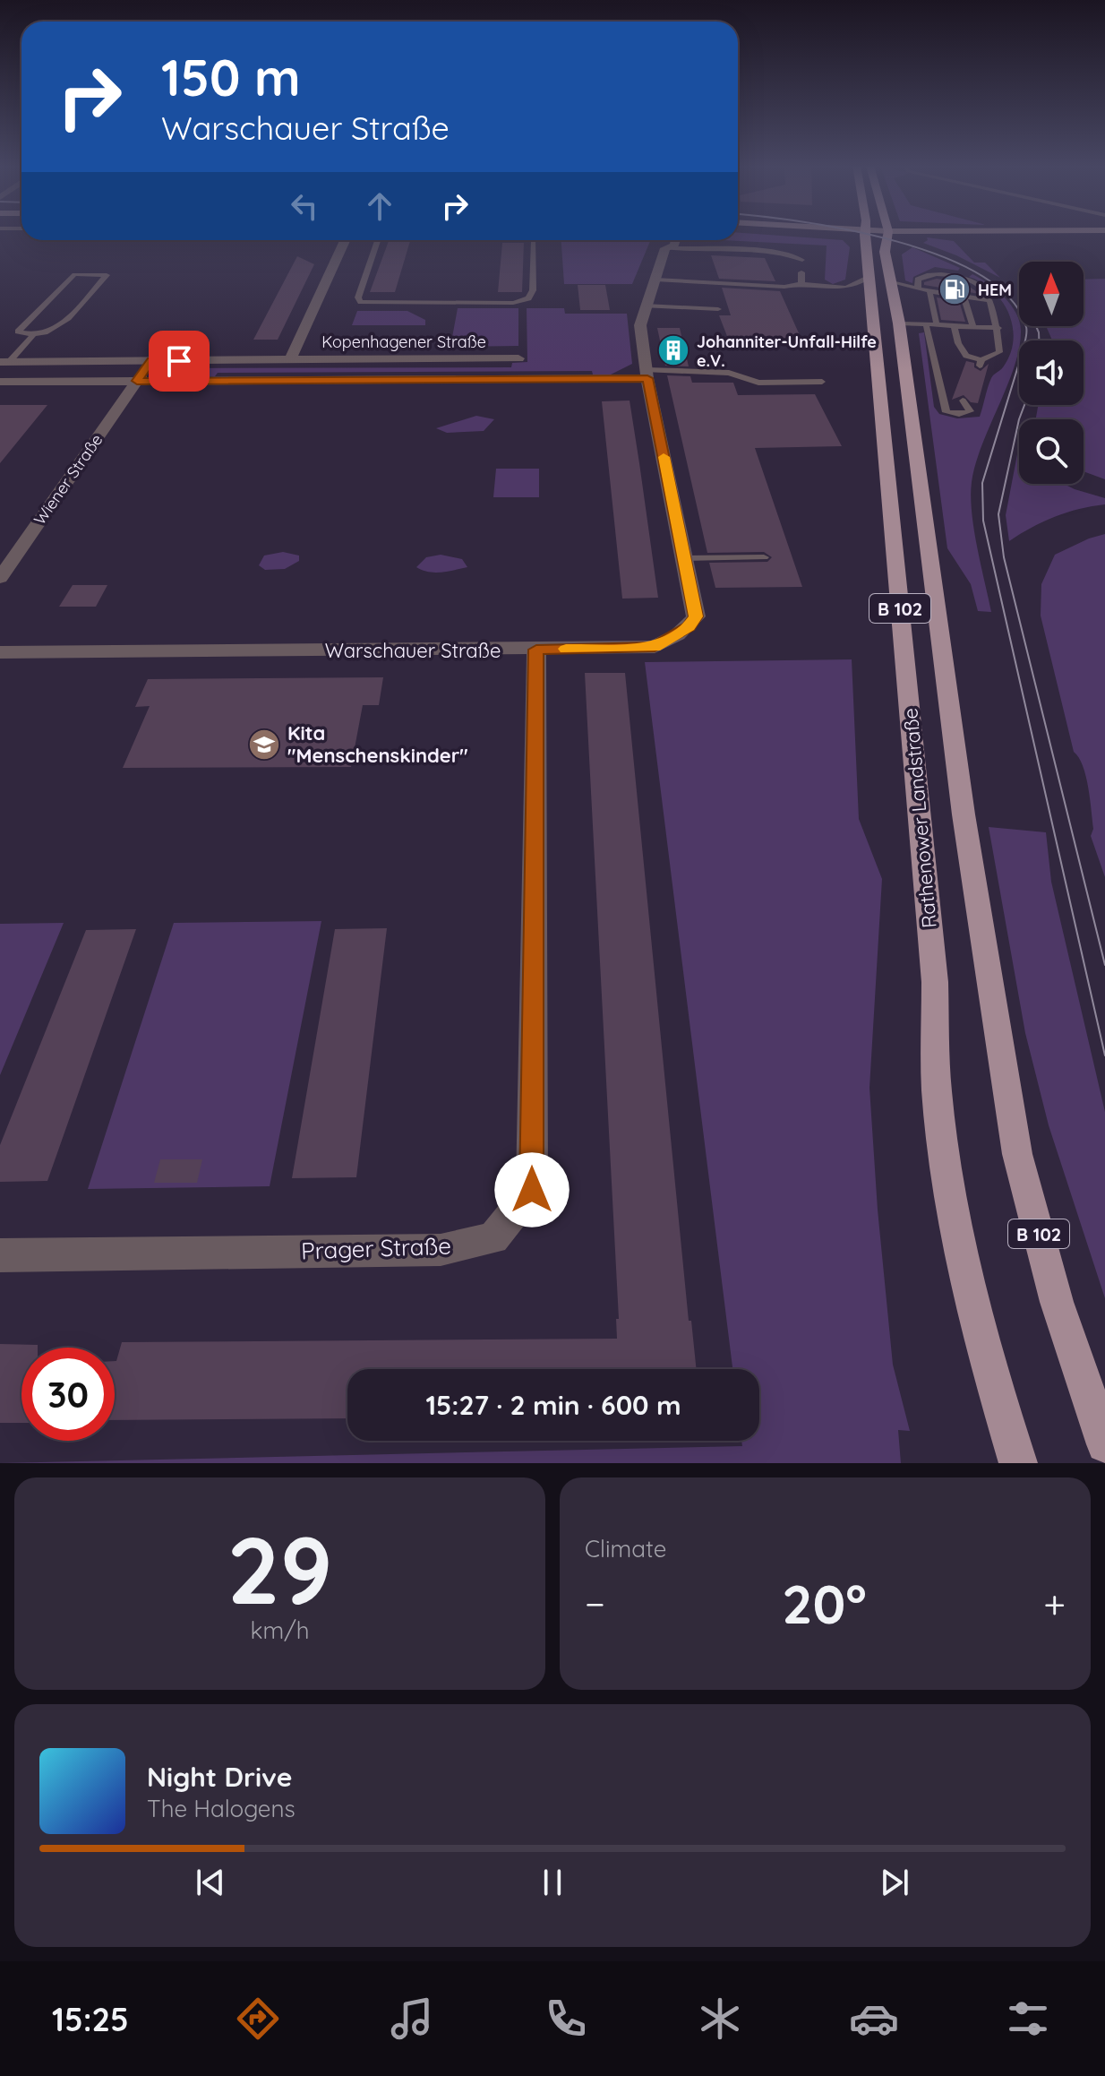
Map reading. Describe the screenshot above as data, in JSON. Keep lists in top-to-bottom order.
{
  "streets": {
    "main road": ["B 102", "Rathenower Landstraße"],
    "street": [
      "Kopenhagener Straße",
      "Wiener Straße",
      "Warschauer Straße",
      "Prager Straße"
    ]
  },
  "crossings": [
    ["Kopenhagener Straße", "Wiener Straße"],
    ["Kopenhagener Straße", "Warschauer Straße"],
    ["Warschauer Straße", "Prager Straße"]
  ],
  "places": {
    "fuel station": ["HEM"],
    "building": ["Johanniter-Unfall-Hilfe e.V."],
    "school or university": ["Kita \"Menschenskinder\""]
  },
  "north": "top",
  "page": {
    "turn": ["150 m", "Warschauer Straße"],
    "limit": "30",
    "trip": "15:27 · 2 min · 600 m",
    "tile": [
      ["29", "km/h"],
      "Climate"
    ],
    "heat": ["−", "20°", "+"],
    "song": ["Night Drive", "The Halogens"],
    "tabs": "15:25"
  }
}
